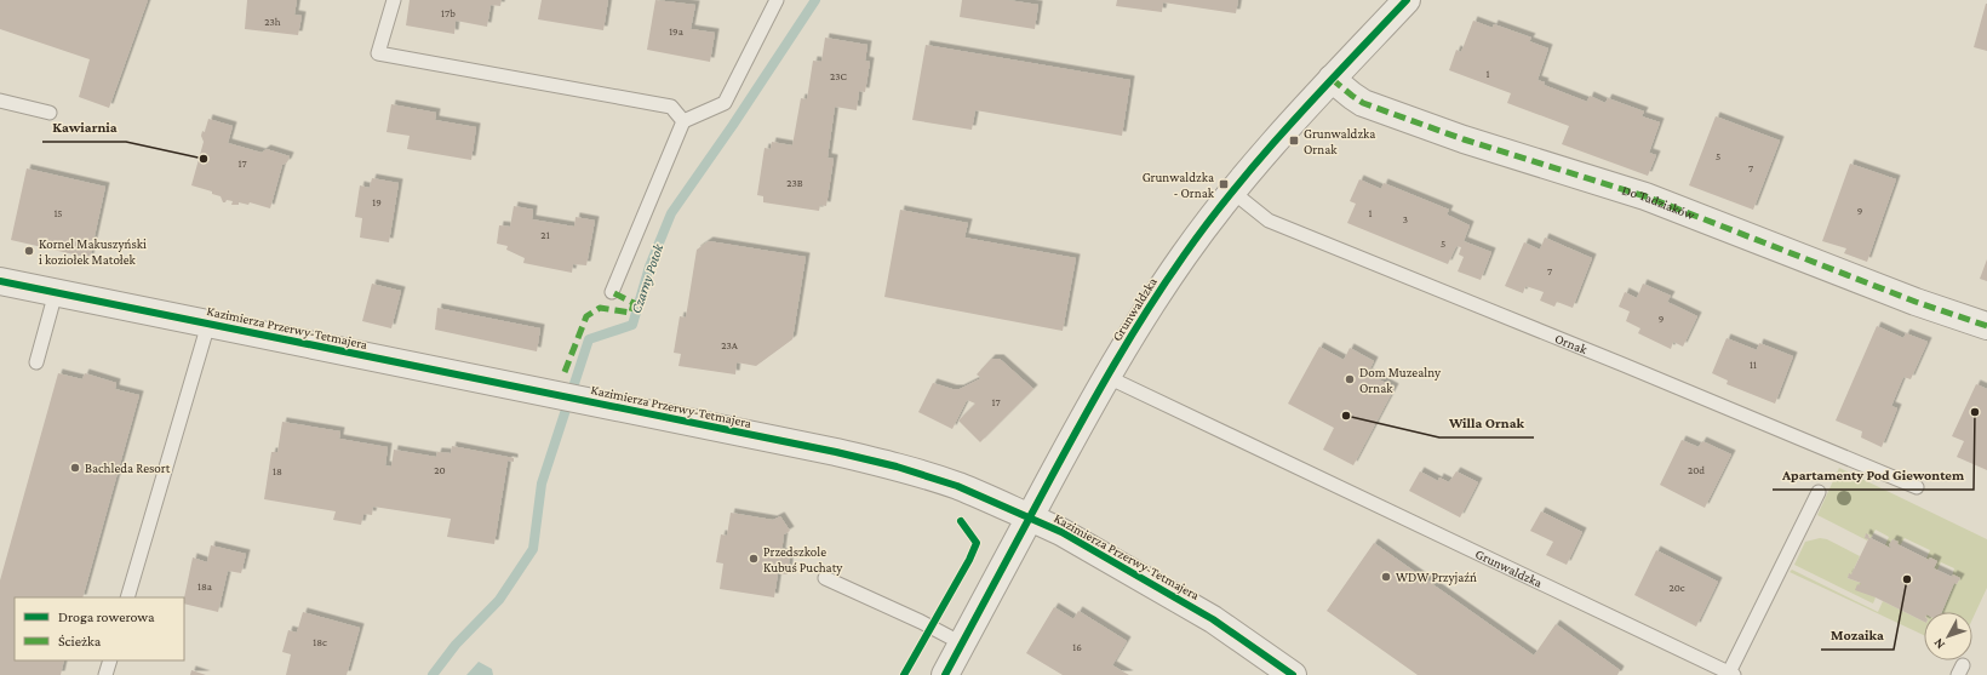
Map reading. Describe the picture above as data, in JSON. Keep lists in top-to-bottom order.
{
  "streets": {
    "street": ["Do Tadziaków", "Grunwaldzka", "Kazimierza Przerwy-Tetmajera"],
    "lane": ["Ornak"]
  },
  "crossings": [
    ["Do Tadziaków", "Grunwaldzka"],
    ["Grunwaldzka", "Kazimierza Przerwy-Tetmajera"],
    ["Grunwaldzka", "Ornak"]
  ],
  "water": ["Czarny Potok"],
  "places": {
    "transit": ["Grunwaldzka Ornak", "Grunwaldzka - Ornak"],
    "other": [
      "Kawiarnia",
      "Kornel Makuszyński i koziołek Matołek",
      "Dom Muzealny Ornak",
      "Apartamenty Pod Giewontem",
      "Willa Ornak",
      "Bachleda Resort",
      "Przedszkole Kubuś Puchaty",
      "WDW Przyjaźń",
      "Mozaika"
    ]
  },
  "house_numbers": [
    "17b",
    "23h",
    "19a",
    "1",
    "23C",
    "5",
    "17",
    "7",
    "23B",
    "19",
    "9",
    "15",
    "1",
    "3",
    "21",
    "5",
    "7",
    "9",
    "23A",
    "11",
    "17",
    "20",
    "20d",
    "18",
    "18a",
    "20c",
    "18c",
    "16"
  ],
  "legend": ["Droga rowerowa", "Ścieżka"],
  "north": "bottom left"
}
